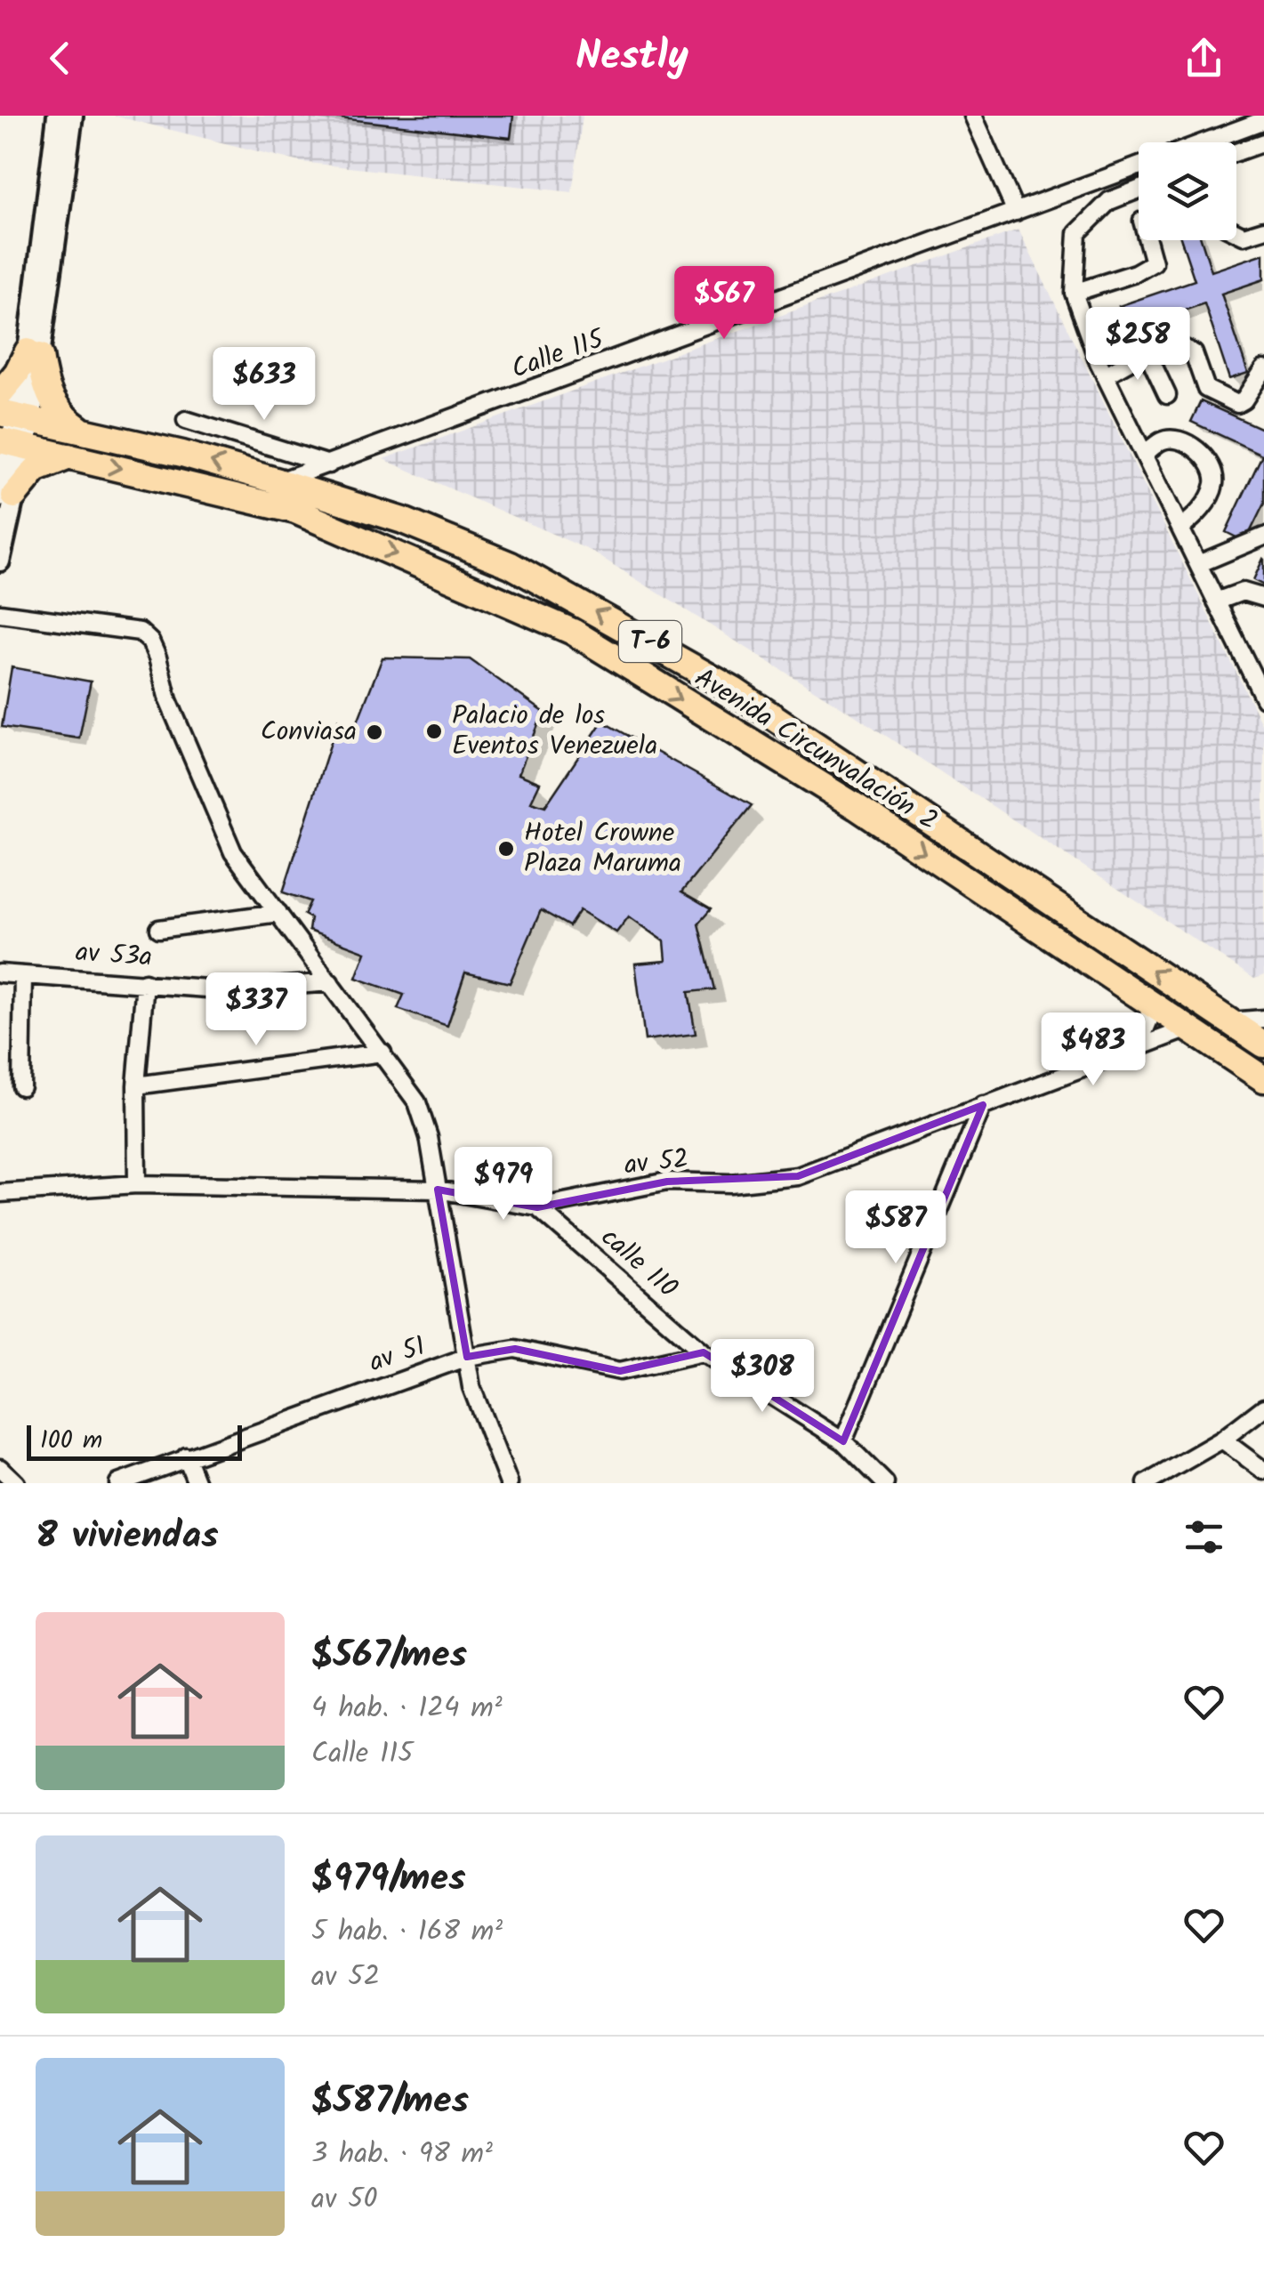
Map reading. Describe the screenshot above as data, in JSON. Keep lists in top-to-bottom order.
{
  "streets": {
    "highway": ["T-6", "Avenida Circunvalación 2"],
    "street": [
      "Calle 115",
      "av 53a",
      "av 52",
      "calle 110",
      "av 51"
    ]
  },
  "crossings": [
    ["Calle 115", "Avenida Circunvalación 2"],
    ["Avenida Circunvalación 2", "av 52"],
    ["av 52", "calle 110"],
    ["calle 110", "av 51"]
  ],
  "places": ["Palacio de los Eventos Venezuela", "Conviasa", "Hotel Crowne Plaza Maruma"],
  "scale_bar": "100 m",
  "page": {
    "header": "Nestly",
    "price": [
      "$567",
      "$258",
      "$633",
      "$337",
      "$483",
      "$979",
      "$587",
      "$308"
    ],
    "scale": "100 m",
    "heading": "8 viviendas",
    "list": [
      {
        "name": "$567/mes",
        "note": "4 hab. · 124 m² · Calle 115"
      },
      {
        "name": "$979/mes",
        "note": "5 hab. · 168 m² · av 52"
      },
      {
        "name": "$587/mes",
        "note": "3 hab. · 98 m² · av 50"
      }
    ]
  }
}
